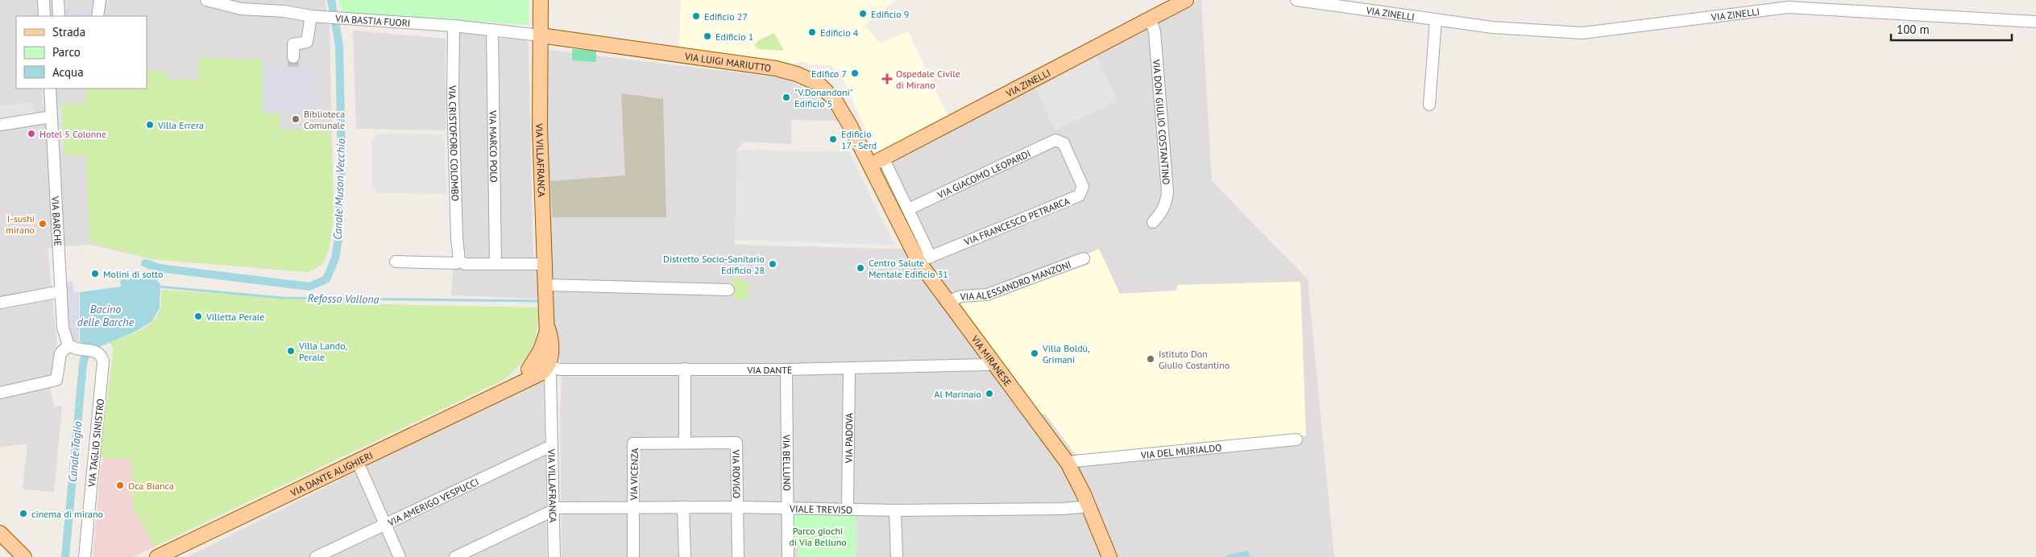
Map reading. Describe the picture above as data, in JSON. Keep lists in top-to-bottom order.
{
  "streets": {
    "main road": [
      "VIA ZINELLI",
      "VIA LUIGI MARIUTTO",
      "VIA VILLAFRANCA",
      "VIA MIRANESE",
      "VIA DANTE ALIGHIERI"
    ],
    "street": [
      "VIA BASTIA FUORI",
      "VIA DON GIULIO COSTANTINO",
      "VIA CRISTOFORO COLOMBO",
      "VIA MARCO POLO",
      "VIA GIACOMO LEOPARDI",
      "VIA BARCHE",
      "VIA FRANCESCO PETRARCA",
      "VIA ALESSANDRO MANZONI",
      "VIA DANTE",
      "VIA PADOVA",
      "VIA TAGLIO SINISTRO",
      "VIA DEL MURIALDO",
      "VIA BELLUNO",
      "VIA VICENZA",
      "VIA ROVIGO",
      "VIA AMERIGO VESPUCCI",
      "VIALE TREVISO"
    ]
  },
  "crossings": [
    ["VIA ZINELLI", "VIA LUIGI MARIUTTO"],
    ["VIA ZINELLI", "VIA DON GIULIO COSTANTINO"],
    ["VIA ZINELLI", "VIA MIRANESE"],
    ["VIA BASTIA FUORI", "VIA LUIGI MARIUTTO"],
    ["VIA BASTIA FUORI", "VIA CRISTOFORO COLOMBO"],
    ["VIA BASTIA FUORI", "VIA MARCO POLO"],
    ["VIA BASTIA FUORI", "VIA VILLAFRANCA"],
    ["VIA LUIGI MARIUTTO", "VIA VILLAFRANCA"],
    ["VIA LUIGI MARIUTTO", "VIA MIRANESE"],
    ["VIA VILLAFRANCA", "VIA DANTE"],
    ["VIA VILLAFRANCA", "VIA DANTE ALIGHIERI"],
    ["VIA VILLAFRANCA", "VIA AMERIGO VESPUCCI"],
    ["VIA VILLAFRANCA", "VIALE TREVISO"],
    ["VIA GIACOMO LEOPARDI", "VIA FRANCESCO PETRARCA"],
    ["VIA GIACOMO LEOPARDI", "VIA MIRANESE"],
    ["VIA BARCHE", "VIA TAGLIO SINISTRO"],
    ["VIA FRANCESCO PETRARCA", "VIA MIRANESE"],
    ["VIA ALESSANDRO MANZONI", "VIA MIRANESE"],
    ["VIA MIRANESE", "VIA DANTE"],
    ["VIA MIRANESE", "VIA DEL MURIALDO"],
    ["VIA MIRANESE", "VIALE TREVISO"],
    ["VIA DANTE", "VIA PADOVA"],
    ["VIA DANTE", "VIA BELLUNO"],
    ["VIA DANTE", "VIA DANTE ALIGHIERI"],
    ["VIA PADOVA", "VIALE TREVISO"],
    ["VIA BELLUNO", "VIALE TREVISO"],
    ["VIA VICENZA", "VIA ROVIGO"],
    ["VIA VICENZA", "VIALE TREVISO"],
    ["VIA ROVIGO", "VIALE TREVISO"]
  ],
  "water": [
    "Canale Muson Vecchio",
    "Refosso Vallona",
    "Bacino delle Barche",
    "Canale Taglio"
  ],
  "parks": ["Parco giochi di Via Belluno"],
  "places": {
    "other": [
      "Edificio 9",
      "Edificio 27",
      "Edificio 4",
      "Edificio 1",
      "Edifico 7",
      "\"V.Donandoni\" Edificio 5",
      "Biblioteca Comunale",
      "Villa Errera",
      "Hotel 5 Colonne",
      "Edificio 17 - Serd",
      "I-sushi mirano",
      "Distretto Socio-Sanitario Edificio 28",
      "Centro Salute Mentale Edificio 31",
      "Molini di sotto",
      "Villetta Perale",
      "Villa Lando, Perale",
      "Villa Boldù, Grimani",
      "Istituto Don Giulio Costantino",
      "Al Marinaio",
      "Oca Bianca",
      "cinema di mirano"
    ],
    "health": ["Ospedale Civile di Mirano"]
  },
  "legend": ["Strada", "Parco", "Acqua"],
  "scale_bar": "100 m"
}
